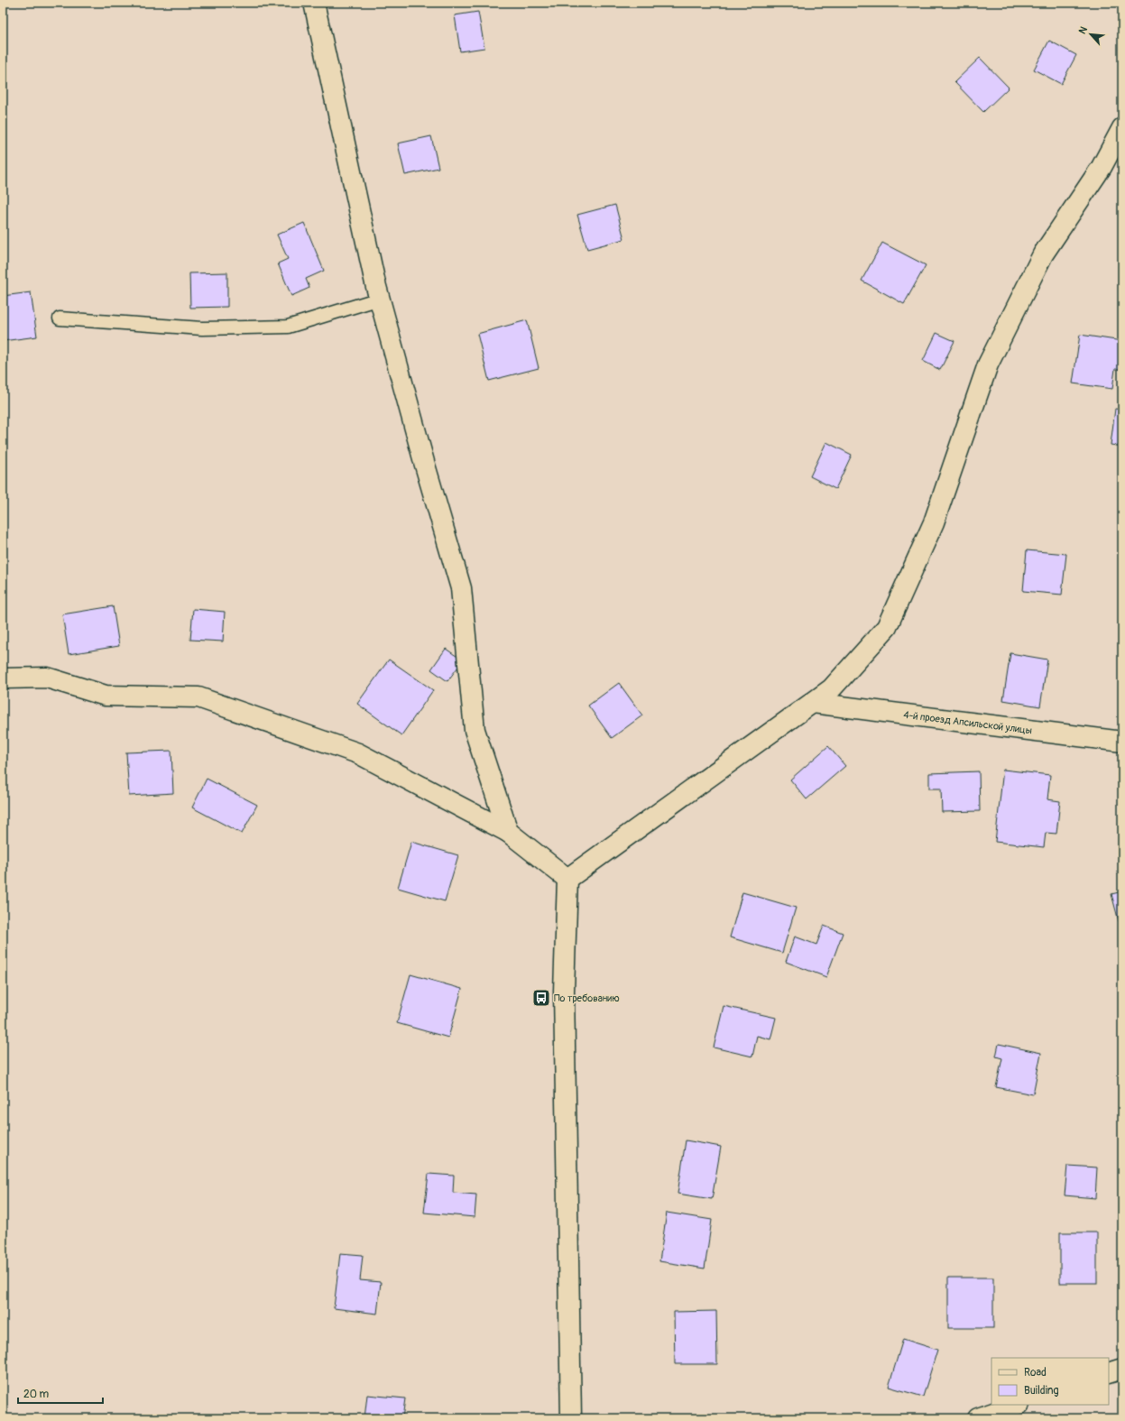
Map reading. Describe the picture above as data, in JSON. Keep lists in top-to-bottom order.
{
  "streets": {
    "street": ["4-й проезд Апсильской улицы"]
  },
  "places": {
    "bus stop": ["По требованию"]
  },
  "legend": ["Road", "Building"],
  "scale_bar": "20 m",
  "north": "top left"
}
